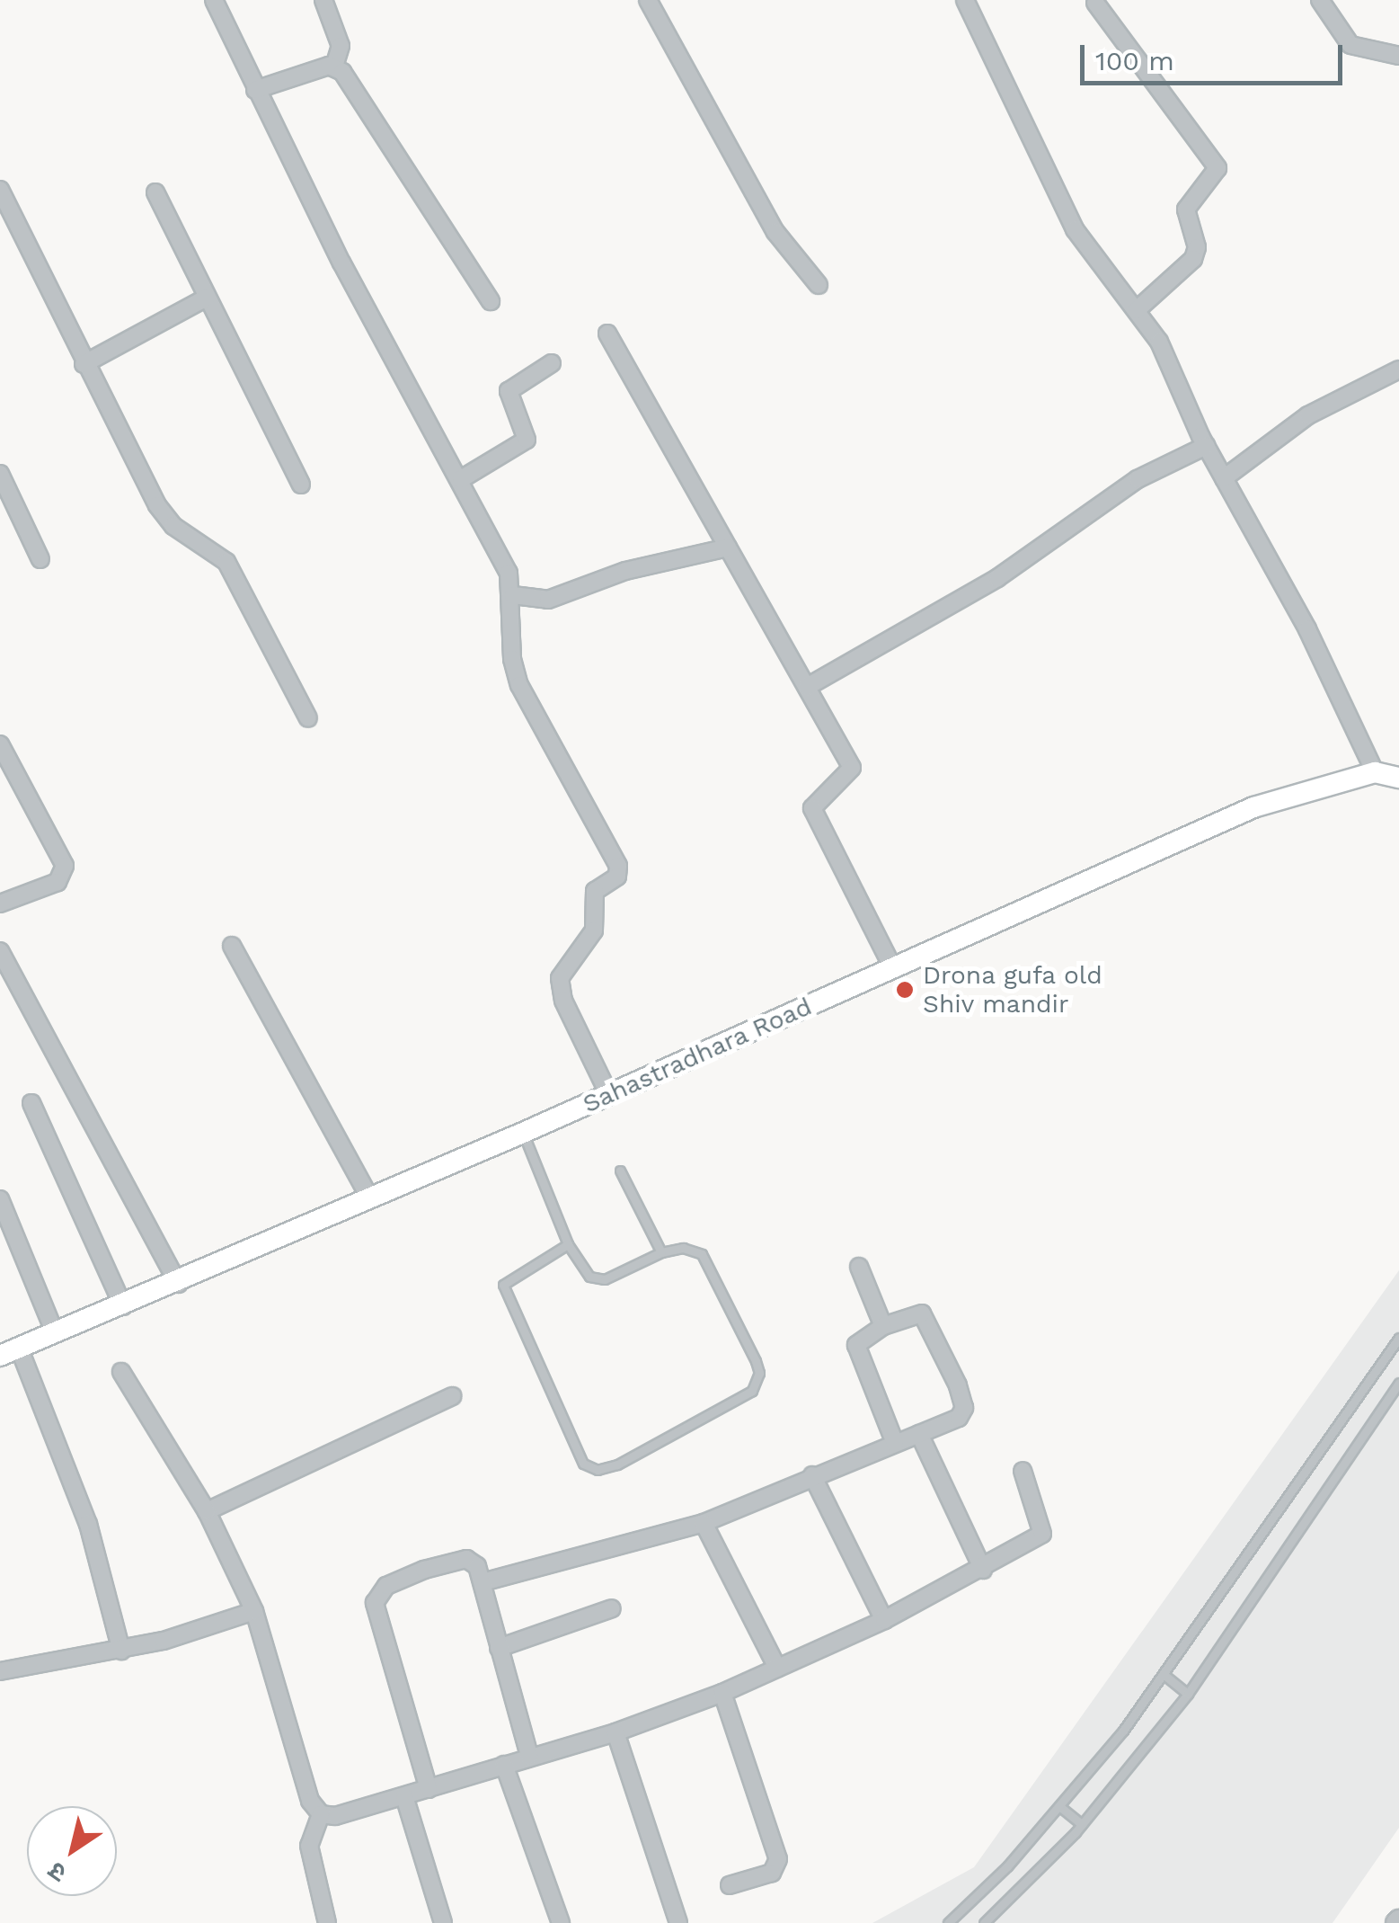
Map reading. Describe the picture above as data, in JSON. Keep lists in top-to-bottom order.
{
  "streets": {
    "main road": ["Sahastradhara Road"]
  },
  "places": ["Drona gufa old Shiv mandir"],
  "scale_bar": "100 m",
  "north": "bottom left"
}
